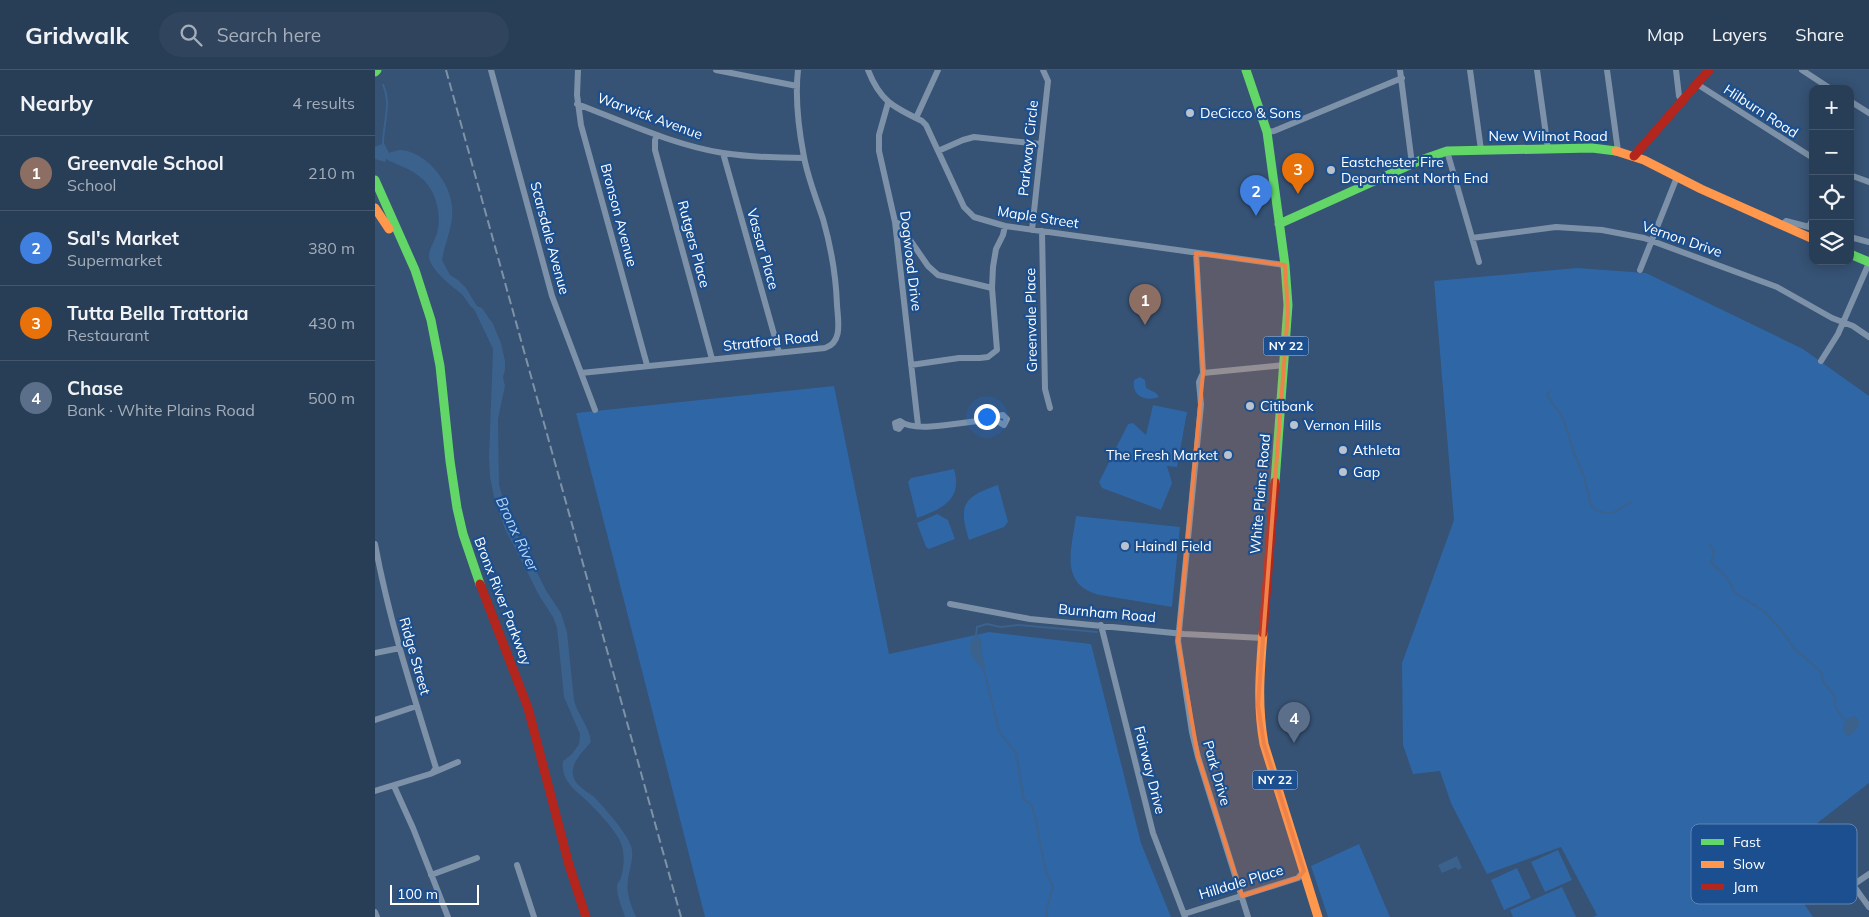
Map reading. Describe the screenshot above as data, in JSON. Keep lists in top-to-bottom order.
{
  "streets": {
    "main road": [
      "New Wilmot Road",
      "NY 22",
      "White Plains Road",
      "Bronx River Parkway"
    ],
    "street": [
      "Hilburn Road",
      "Warwick Avenue",
      "Parkway Circle",
      "Bronson Avenue",
      "Maple Street",
      "Scarsdale Avenue",
      "Vernon Drive",
      "Rutgers Place",
      "Vassar Place",
      "Dogwood Drive",
      "Greenvale Place",
      "Stratford Road",
      "Burnham Road",
      "Ridge Street",
      "Fairway Drive",
      "Park Drive",
      "Hilldale Place"
    ]
  },
  "crossings": [
    ["Warwick Avenue", "Bronson Avenue"],
    ["Warwick Avenue", "Rutgers Place"],
    ["Warwick Avenue", "Vassar Place"],
    ["Warwick Avenue", "Stratford Road"],
    ["New Wilmot Road", "White Plains Road"],
    ["Parkway Circle", "Maple Street"],
    ["Bronson Avenue", "Stratford Road"],
    ["Maple Street", "Dogwood Drive"],
    ["Maple Street", "Greenvale Place"],
    ["Maple Street", "White Plains Road"],
    ["Maple Street", "Park Drive"],
    ["Scarsdale Avenue", "Stratford Road"],
    ["Rutgers Place", "Stratford Road"],
    ["Vassar Place", "Stratford Road"],
    ["White Plains Road", "Burnham Road"],
    ["White Plains Road", "Hilldale Place"],
    ["Burnham Road", "Fairway Drive"],
    ["Burnham Road", "Park Drive"],
    ["Fairway Drive", "Hilldale Place"],
    ["Park Drive", "Hilldale Place"]
  ],
  "water": ["Bronx River"],
  "places": [
    "DeCicco & Sons",
    "Eastchester Fire Department North End",
    "Citibank",
    "Vernon Hills",
    "Athleta",
    "The Fresh Market",
    "Gap",
    "Haindl Field"
  ],
  "legend": ["Fast", "Slow", "Jam"],
  "scale_bar": "100 m",
  "page": {
    "header": "Gridwalk",
    "search": "Search here",
    "nav": ["Map", "Layers", "Share"],
    "heading": ["Nearby", "4 results"],
    "map_buttons": ["+", "−"],
    "list": [
      {
        "mark": "1",
        "name": "Greenvale School",
        "note": "School",
        "value": "210 m"
      },
      {
        "mark": "2",
        "name": "Sal's Market",
        "note": "Supermarket",
        "value": "380 m"
      },
      {
        "mark": "3",
        "name": "Tutta Bella Trattoria",
        "note": "Restaurant",
        "value": "430 m"
      },
      {
        "mark": "4",
        "name": "Chase",
        "note": "Bank · White Plains Road",
        "value": "500 m"
      }
    ],
    "pins": [
      "3",
      "2",
      "1",
      "4"
    ],
    "scale": "100 m"
  }
}
